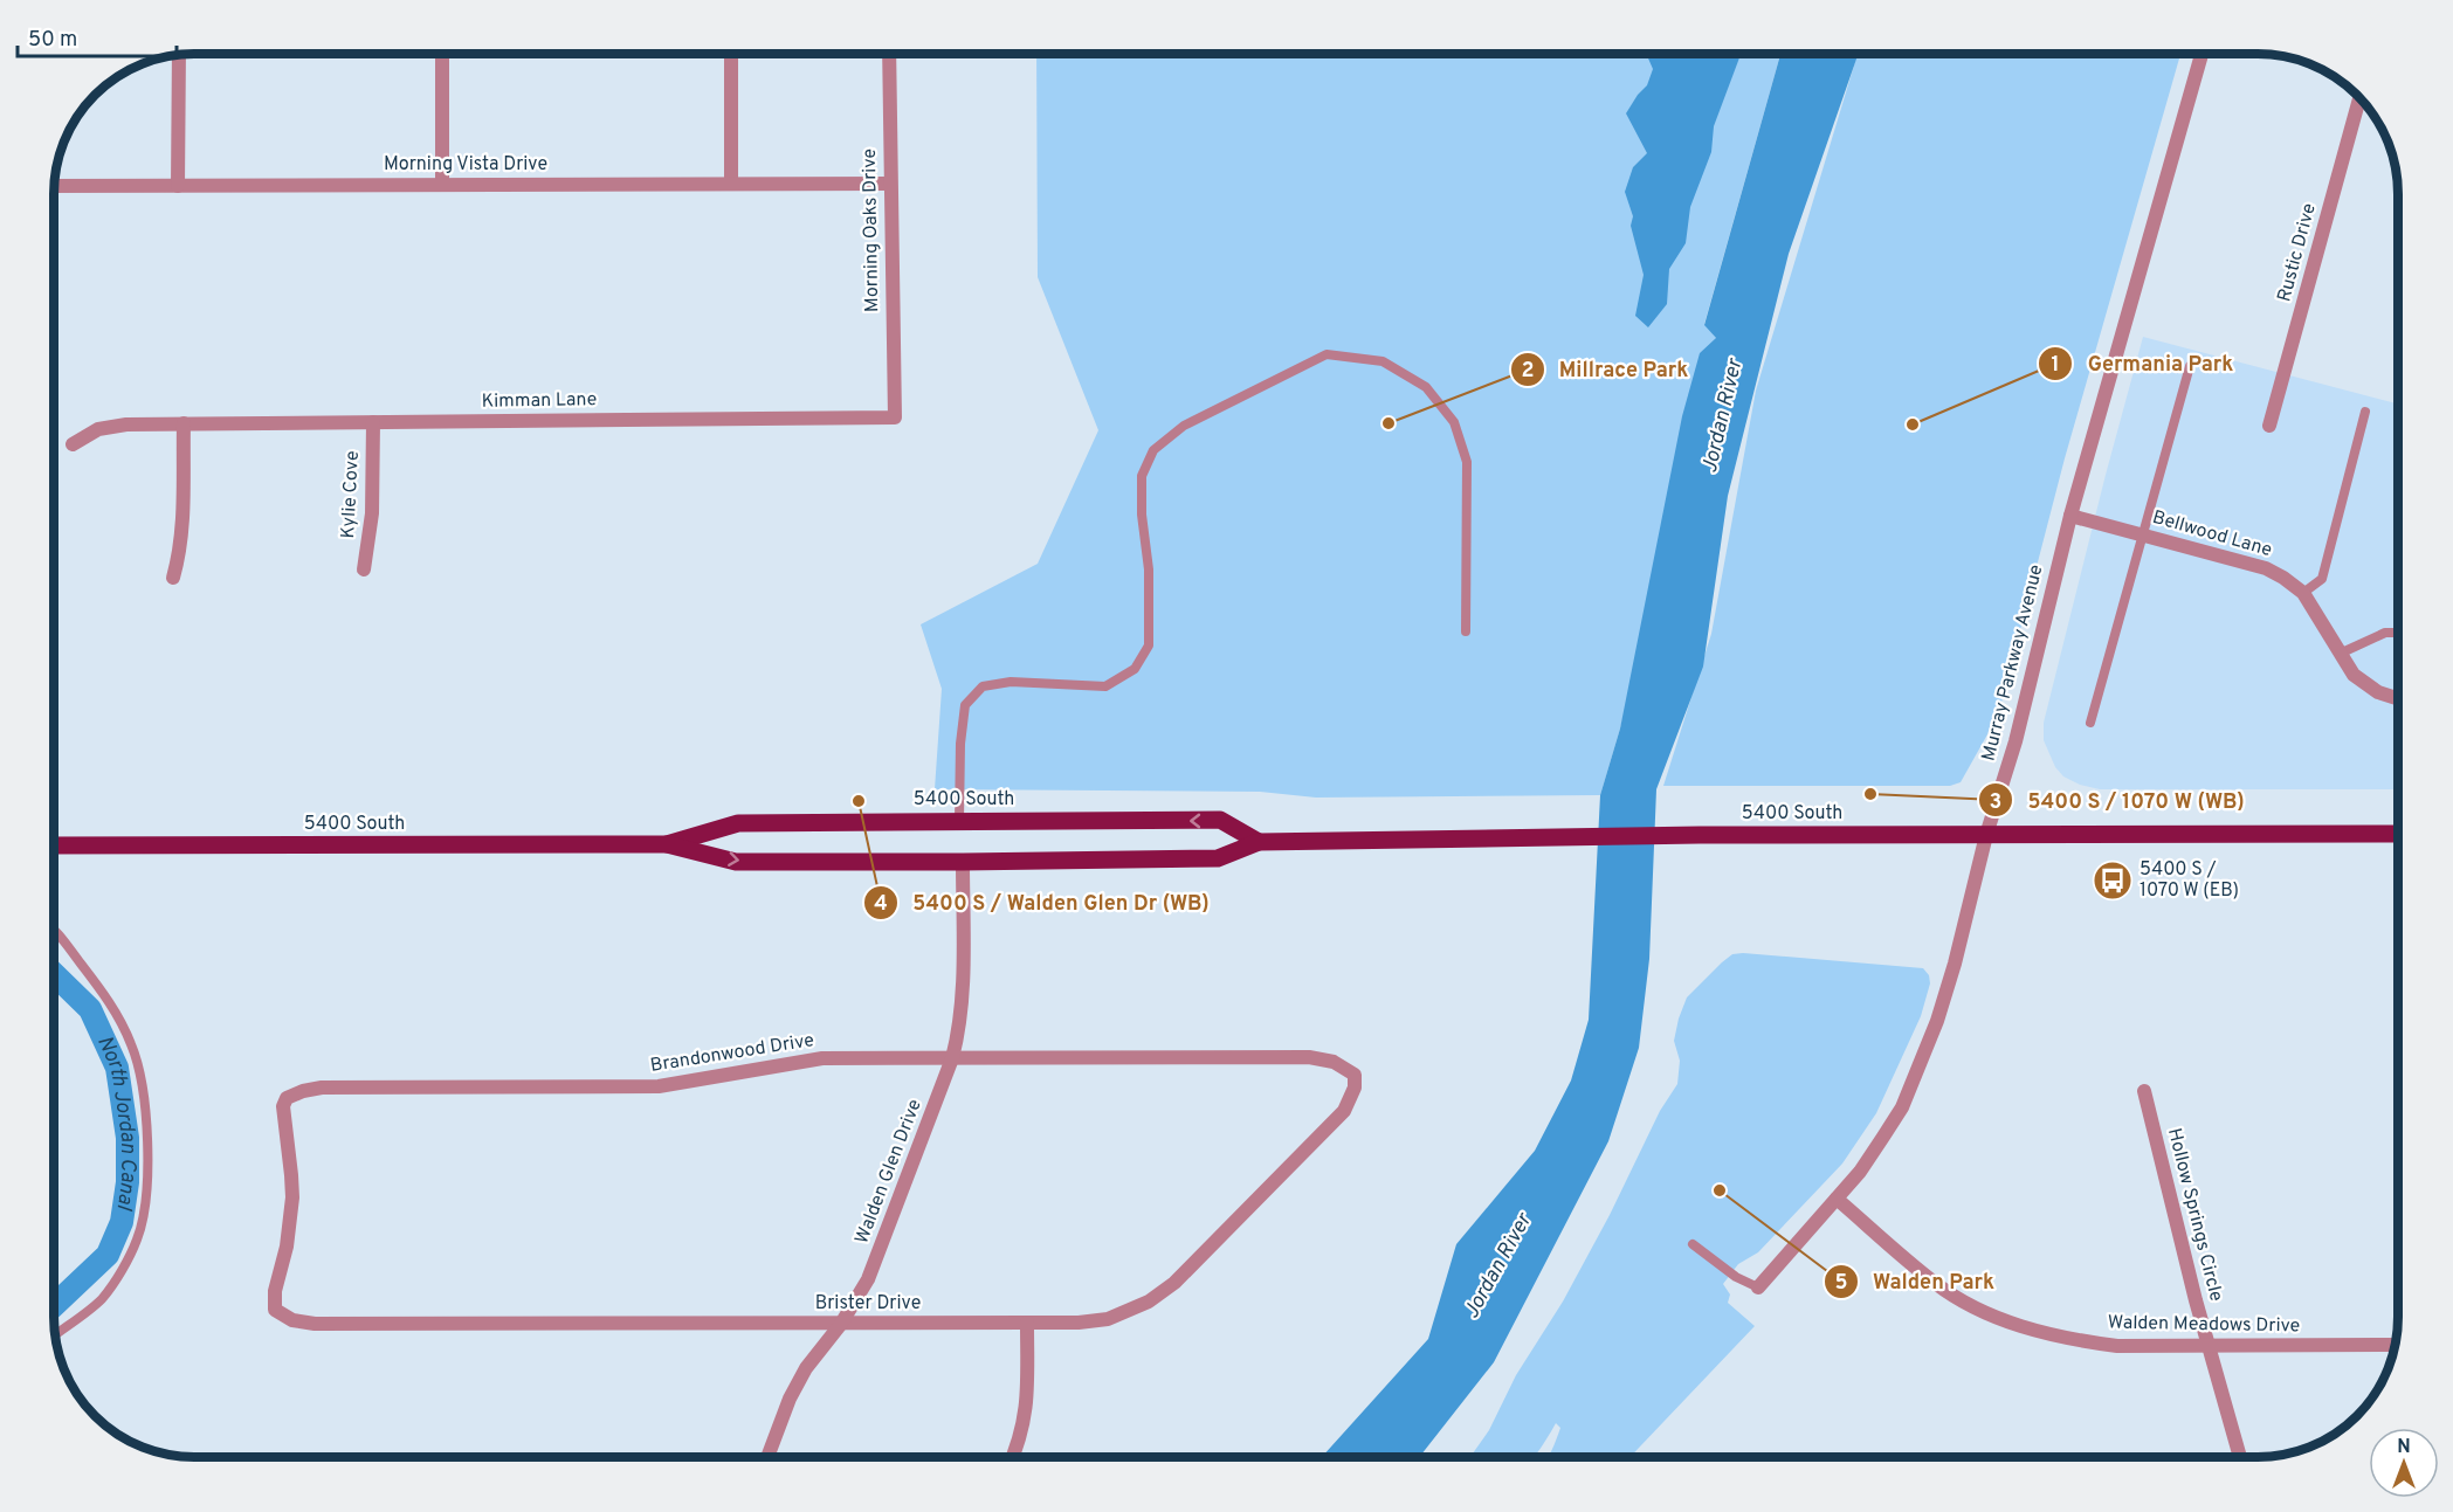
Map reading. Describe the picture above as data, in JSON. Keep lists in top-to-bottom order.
{
  "streets": {
    "main road": ["5400 South"],
    "street": [
      "Morning Vista Drive",
      "Morning Oaks Drive",
      "Rustic Drive",
      "Kimman Lane",
      "Kylie Cove",
      "Bellwood Lane",
      "Murray Parkway Avenue",
      "Brandonwood Drive",
      "Walden Glen Drive",
      "Hollow Springs Circle",
      "Brister Drive",
      "Walden Meadows Drive"
    ]
  },
  "crossings": [
    ["Morning Vista Drive", "Morning Oaks Drive"],
    ["Morning Oaks Drive", "Kimman Lane"],
    ["Kimman Lane", "Kylie Cove"],
    ["Bellwood Lane", "Murray Parkway Avenue"],
    ["Murray Parkway Avenue", "5400 South"],
    ["Murray Parkway Avenue", "Walden Meadows Drive"],
    ["5400 South", "Walden Glen Drive"],
    ["Brandonwood Drive", "Walden Glen Drive"],
    ["Brandonwood Drive", "Brister Drive"],
    ["Walden Glen Drive", "Brister Drive"],
    ["Hollow Springs Circle", "Walden Meadows Drive"]
  ],
  "water": ["Jordan River", "North Jordan Canal"],
  "places": {
    "other": [
      "Millrace Park",
      "Germania Park",
      "5400 S / 1070 W (WB)",
      "5400 S / Walden Glen Dr (WB)",
      "Walden Park"
    ],
    "bus stop": ["5400 S / 1070 W (EB)"]
  },
  "scale_bar": "50 m",
  "north": "top"
}
